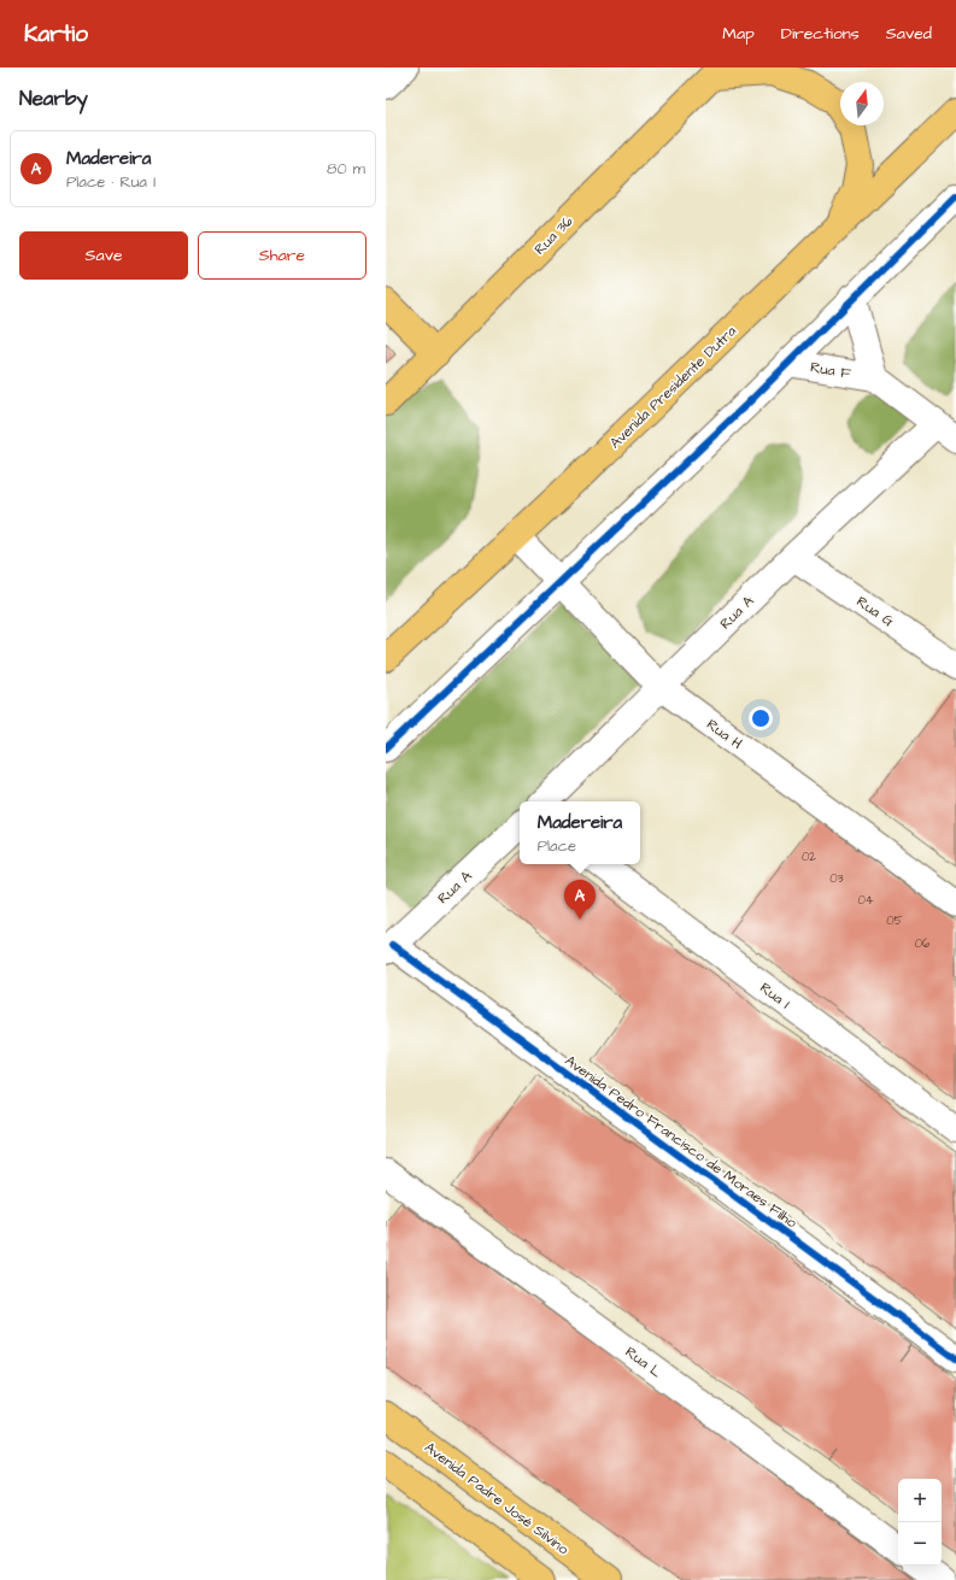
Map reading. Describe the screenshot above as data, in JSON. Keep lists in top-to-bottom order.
{
  "streets": {
    "main road": ["Rua 36", "Avenida Presidente Dutra", "Avenida Padre José Silvino"],
    "street": [
      "Rua F",
      "Rua G",
      "Rua A",
      "Rua H",
      "Rua I",
      "Avenida Pedro Francisco de Moraes Filho",
      "Rua L"
    ]
  },
  "crossings": [
    ["Rua F", "Rua A"],
    ["Avenida Presidente Dutra", "Rua H"],
    ["Rua G", "Rua A"],
    ["Rua A", "Rua H"],
    ["Rua A", "Avenida Pedro Francisco de Moraes Filho"]
  ],
  "house_numbers": [
    "02",
    "03",
    "04",
    "05",
    "06"
  ],
  "north": "top",
  "page": {
    "header": "Kartio",
    "nav": ["Map", "Directions", "Saved"],
    "heading": "Nearby",
    "list": [
      {
        "mark": "A",
        "name": "Madereira",
        "note": "Place · Rua I",
        "value": "80 m"
      }
    ],
    "buttons": ["Save", "Share"],
    "popup": ["Madereira", "Place"],
    "pins": "A",
    "map_buttons": ["+", "−"]
  }
}
